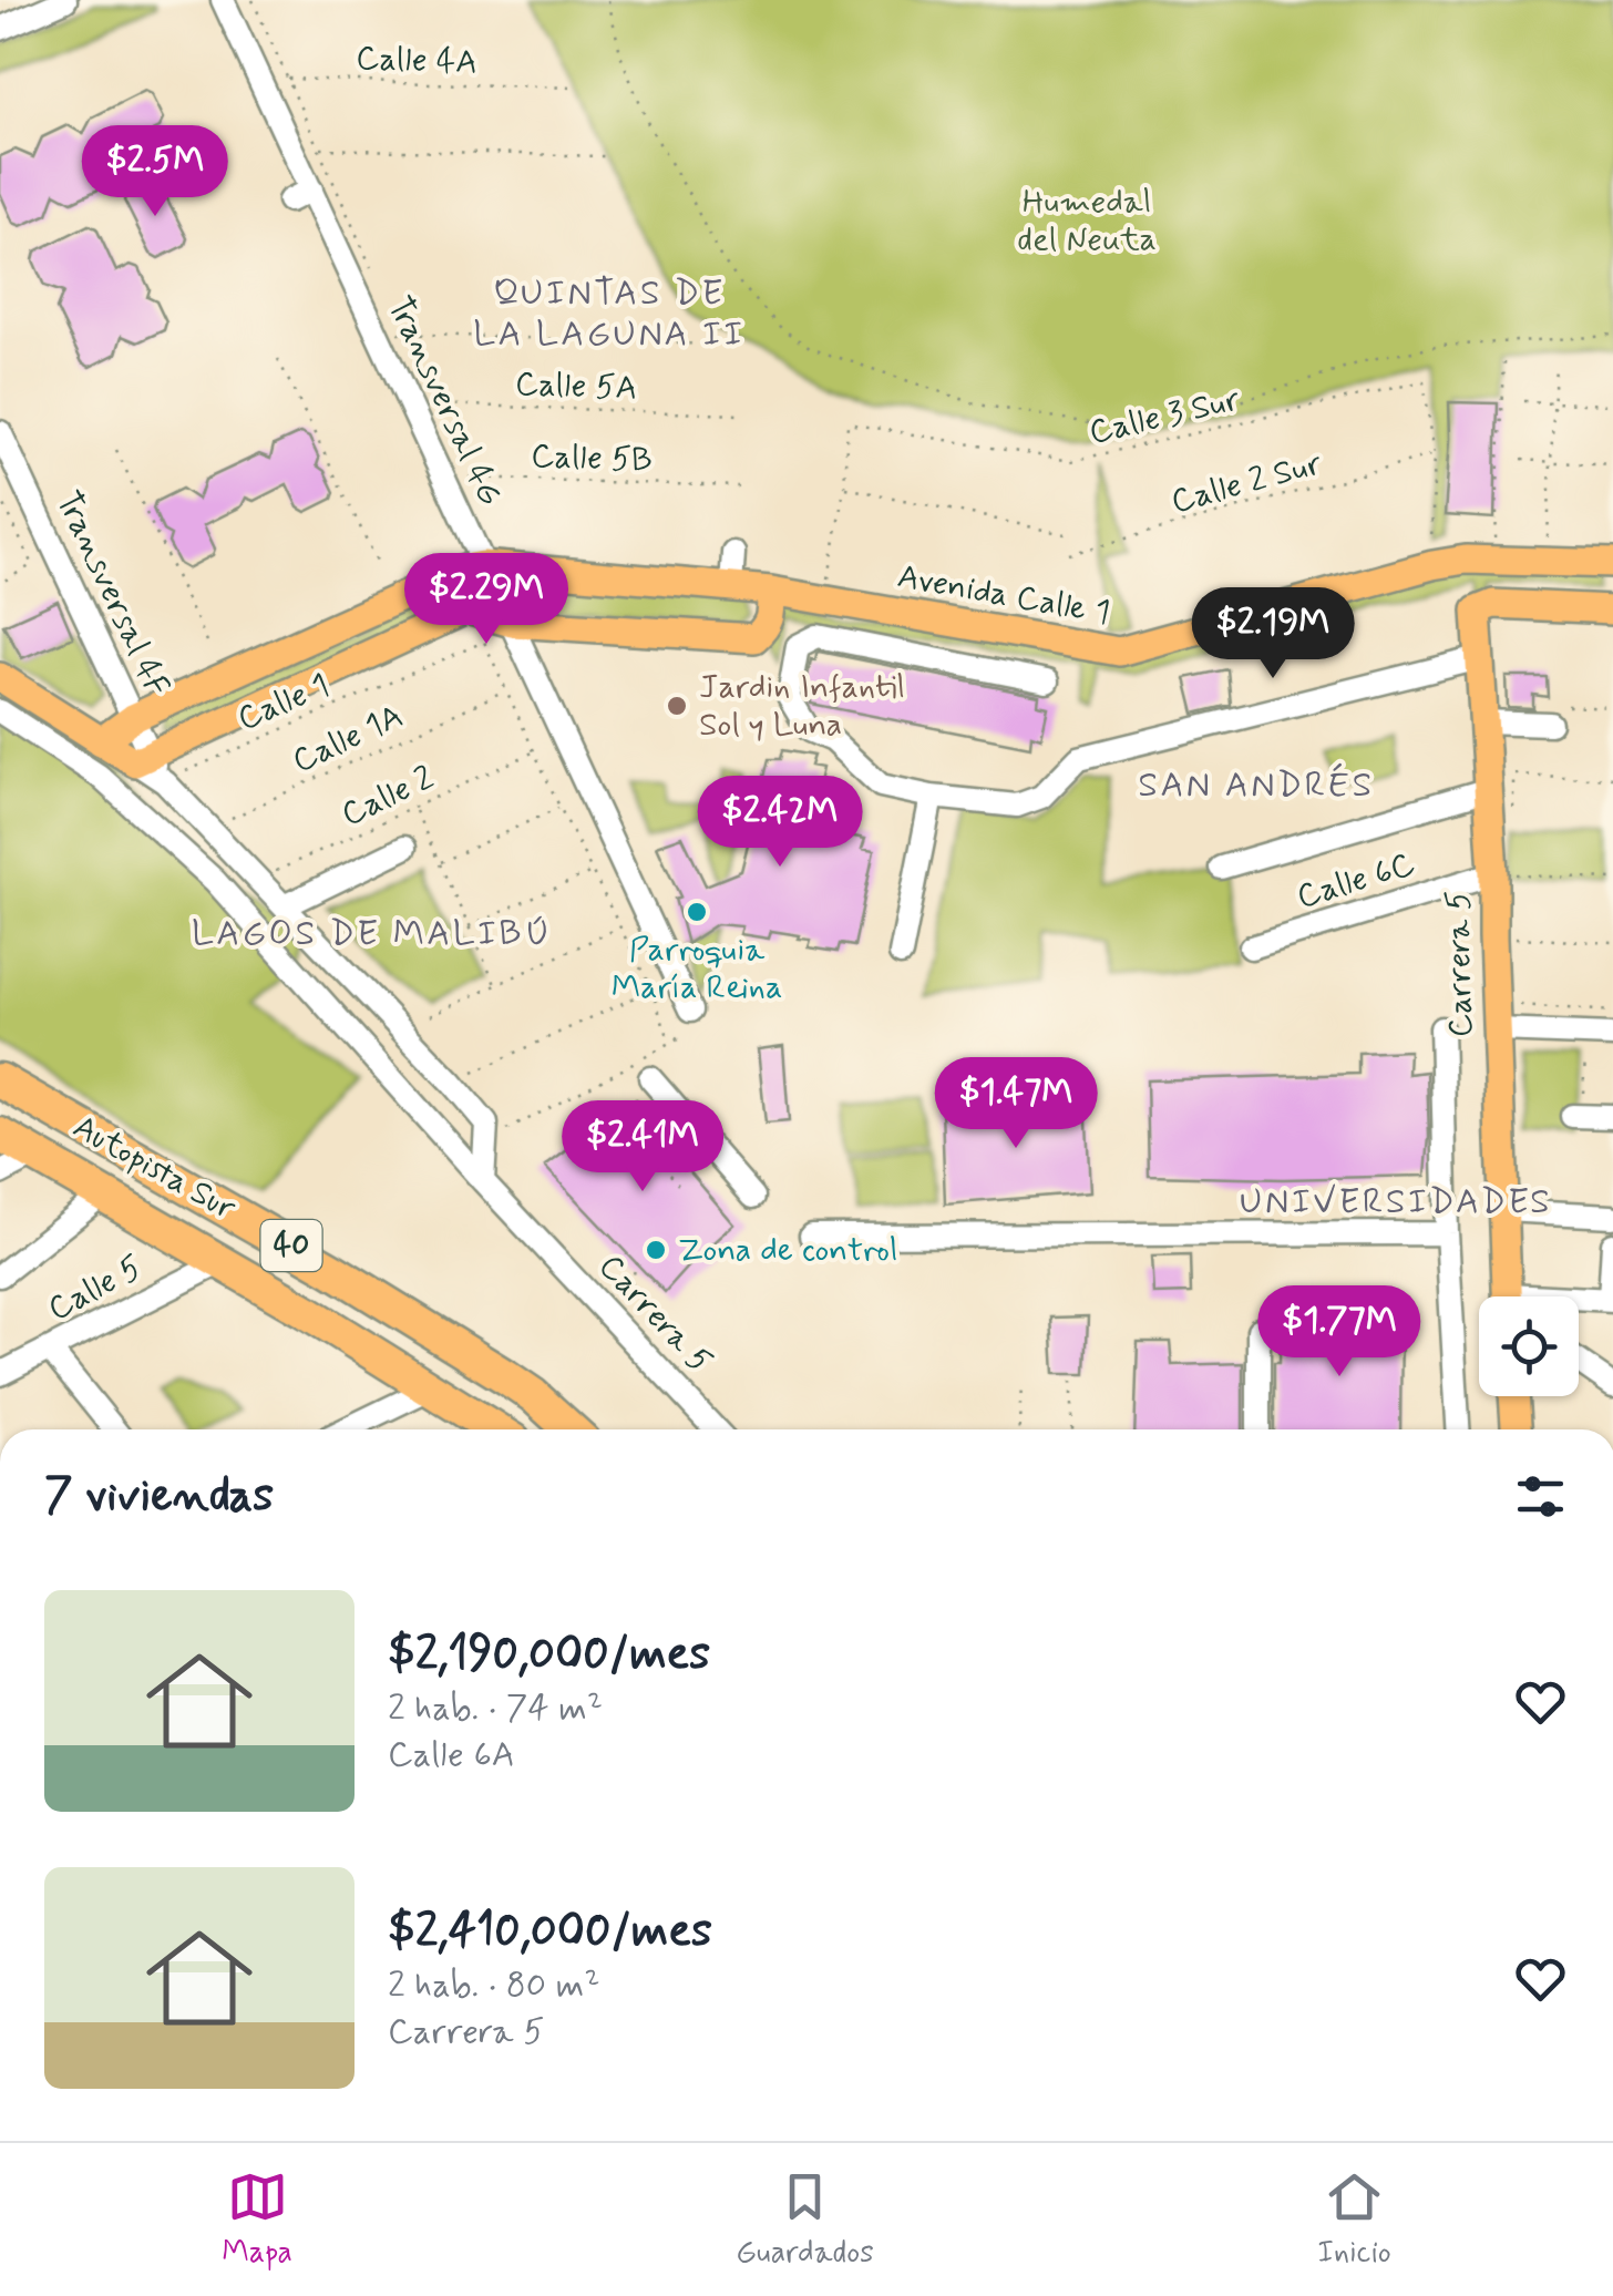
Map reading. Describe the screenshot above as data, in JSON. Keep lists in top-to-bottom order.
{
  "streets": {
    "highway": ["Autopista Sur", "40"],
    "main road": ["Avenida Calle 1", "Carrera 5"],
    "street": [
      "Transversal 4G",
      "Transversal 4F",
      "Calle 6C",
      "Calle 5"
    ],
    "path": [
      "Calle 4A",
      "Calle 5A",
      "Calle 3 Sur",
      "Calle 5B",
      "Calle 2 Sur",
      "Calle 1",
      "Calle 1A",
      "Calle 2"
    ]
  },
  "crossings": [
    ["Calle 4A", "Transversal 4G"],
    ["Calle 5A", "Transversal 4G"],
    ["Transversal 4G", "Calle 5B"],
    ["Transversal 4G", "Avenida Calle 1"],
    ["Calle 3 Sur", "Calle 2 Sur"],
    ["Transversal 4F", "Avenida Calle 1"],
    ["Calle 1", "Calle 1A"],
    ["Calle 6C", "Carrera 5"],
    ["Autopista Sur", "Calle 5"]
  ],
  "districts": [
    "QUINTAS DE LA LAGUNA II",
    "SAN ANDRÉS",
    "LAGOS DE MALIBÚ",
    "UNIVERSIDADES"
  ],
  "parks": ["Humedal del Neuta"],
  "places": ["Jardin Infantil Sol y Luna", "Parroquia María Reina", "Zona de control"],
  "page": {
    "price": [
      "$2.5M",
      "$2.29M",
      "$2.19M",
      "$2.42M",
      "$1.47M",
      "$2.41M",
      "$1.77M"
    ],
    "heading": "7 viviendas",
    "list": [
      {
        "name": "$2,190,000/mes",
        "note": "2 hab. · 74 m² · Calle 6A"
      },
      {
        "name": "$2,410,000/mes",
        "note": "2 hab. · 80 m² · Carrera 5"
      }
    ],
    "tabs": ["Mapa", "Guardados", "Inicio"]
  }
}
